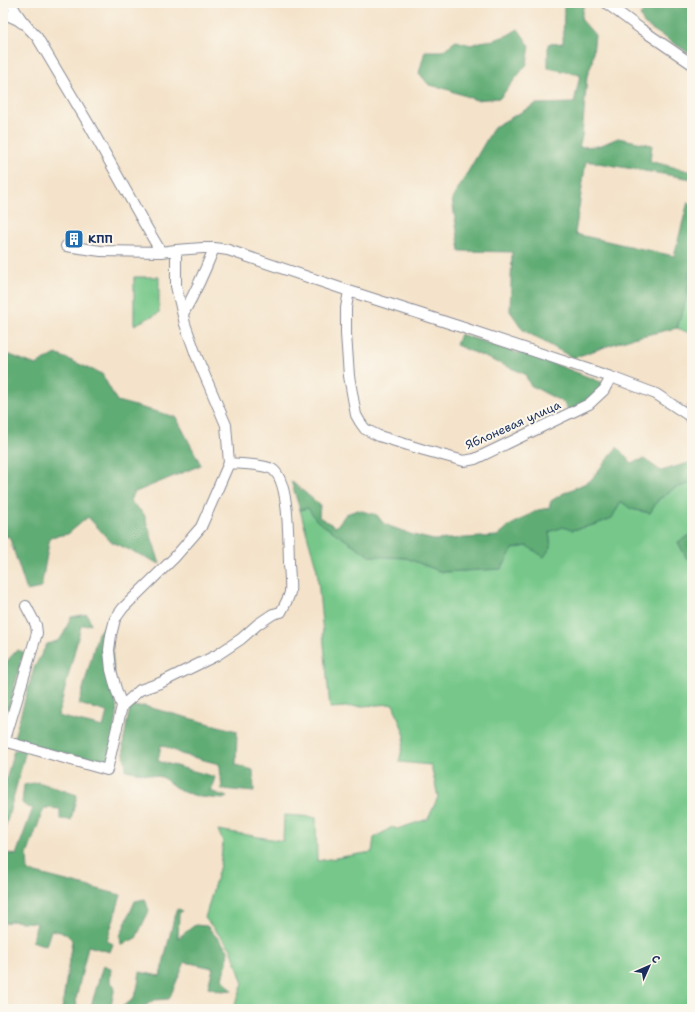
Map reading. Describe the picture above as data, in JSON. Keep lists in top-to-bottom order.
{
  "streets": {
    "street": ["Яблоневая улица"]
  },
  "places": {
    "building": ["КПП"]
  },
  "north": "top right"
}
